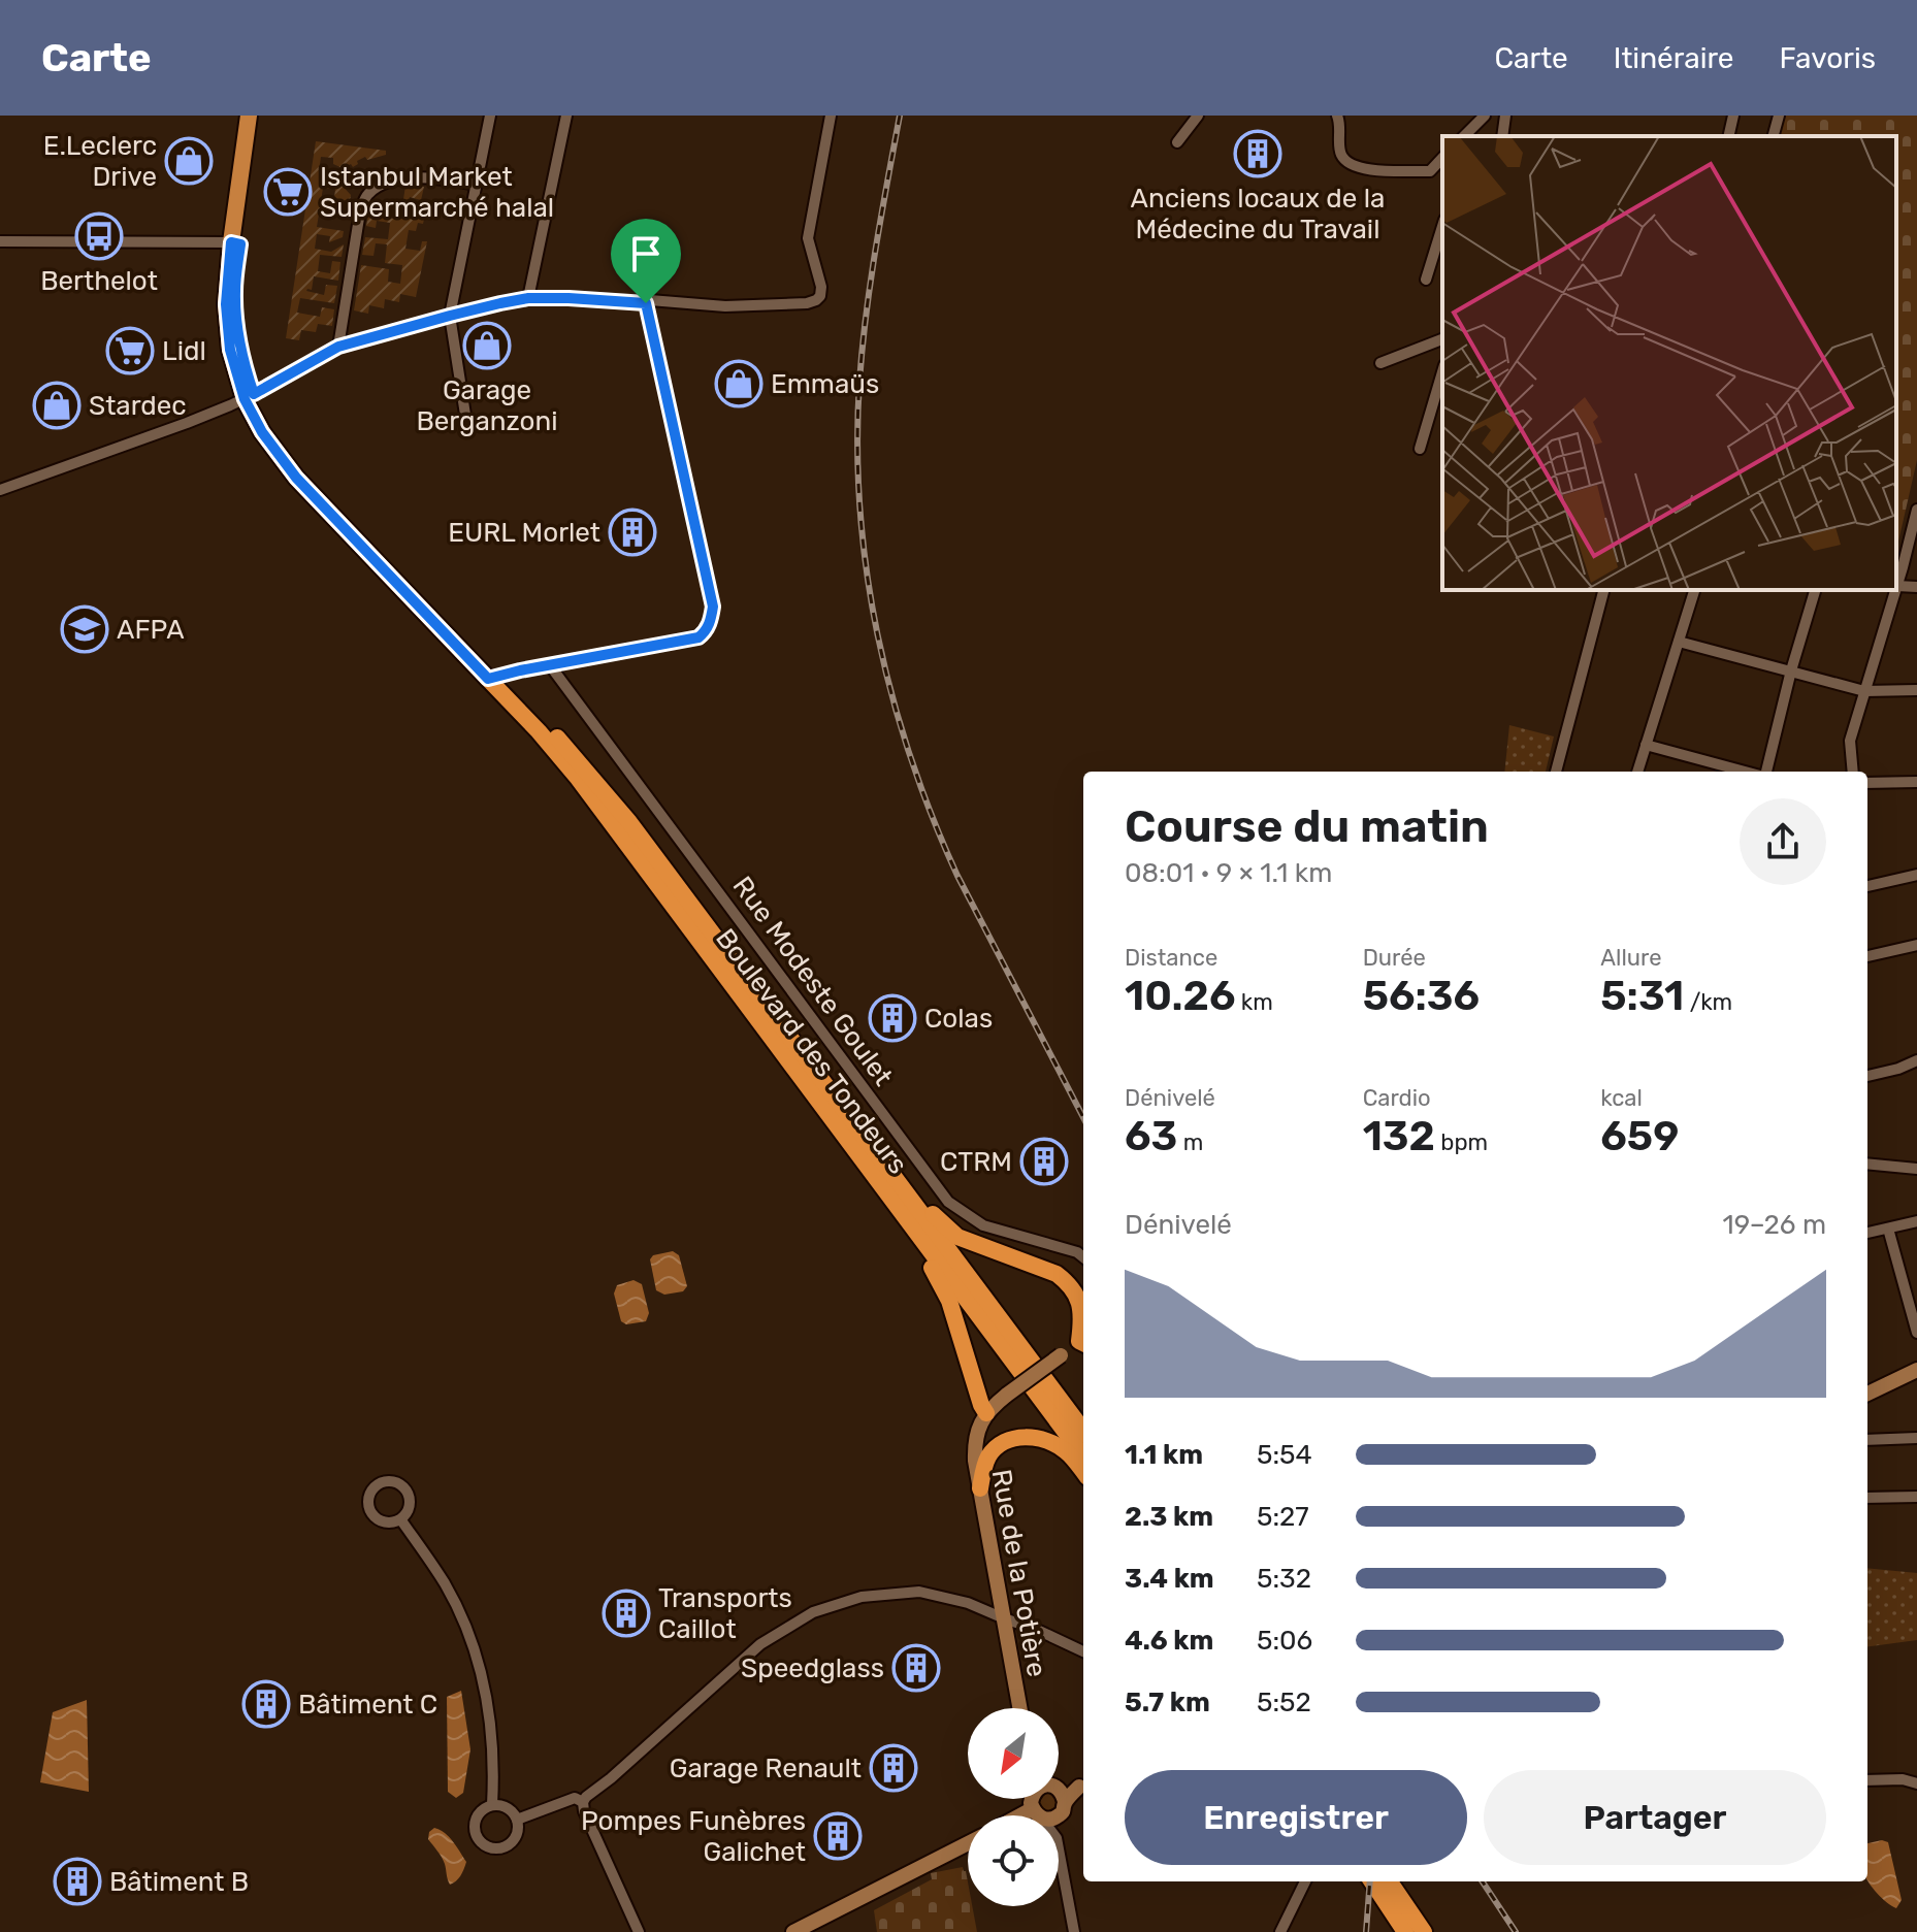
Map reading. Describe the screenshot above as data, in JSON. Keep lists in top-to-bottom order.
{
  "streets": {
    "highway": ["Boulevard des Tondeurs"],
    "main road": ["Rue de la Potière"],
    "street": ["Rue Modeste Goulet"]
  },
  "places": {
    "building": [
      "Anciens locaux de la Médecine du Travail",
      "EURL Morlet",
      "Colas",
      "CTRM",
      "Transports Caillot",
      "Speedglass",
      "Bâtiment C",
      "Garage Renault",
      "Pompes Funèbres Galichet",
      "Bâtiment B"
    ],
    "shop": [
      "E.Leclerc Drive",
      "Garage Berganzoni",
      "Emmaüs",
      "Stardec"
    ],
    "supermarket": ["Istanbul Market Supermarché halal", "Lidl"],
    "bus stop": ["Berthelot"],
    "school or university": ["AFPA"]
  },
  "north": "bottom left",
  "page": {
    "header": "Carte",
    "nav": ["Carte", "Itinéraire", "Favoris"],
    "heading": ["Course du matin", "08:01 · 9 × 1.1 km"],
    "stats": [
      ["Distance", "10.26 km"],
      ["Durée", "56:36"],
      ["Allure", "5:31 /km"],
      ["Dénivelé", "63 m"],
      ["Cardio", "132 bpm"],
      ["kcal", "659"]
    ],
    "chart": ["Dénivelé", "19–26 m"],
    "list": [
      {
        "name": "1.1 km",
        "note": "5:54"
      },
      {
        "name": "2.3 km",
        "note": "5:27"
      },
      {
        "name": "3.4 km",
        "note": "5:32"
      },
      {
        "name": "4.6 km",
        "note": "5:06"
      },
      {
        "name": "5.7 km",
        "note": "5:52"
      }
    ],
    "buttons": ["Enregistrer", "Partager"]
  }
}
